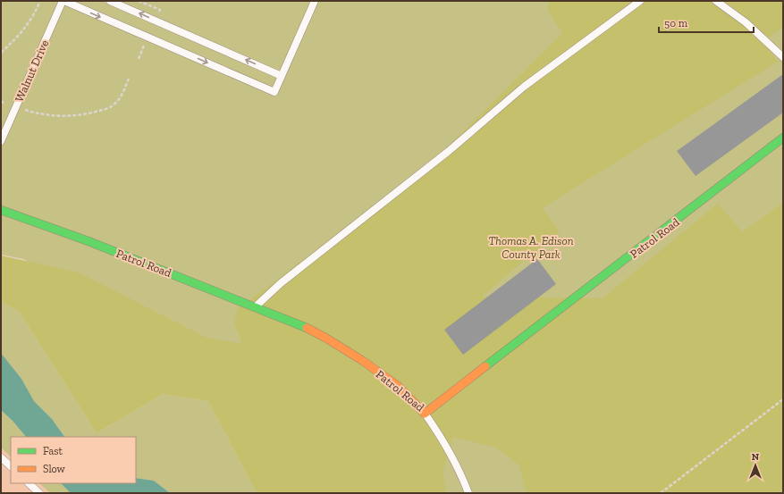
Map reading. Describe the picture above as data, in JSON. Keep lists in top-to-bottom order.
{
  "streets": {
    "street": ["Patrol Road"],
    "lane": ["Walnut Drive"]
  },
  "parks": ["Thomas A. Edison County Park"],
  "legend": ["Fast", "Slow"],
  "scale_bar": "50 m",
  "north": "top"
}
